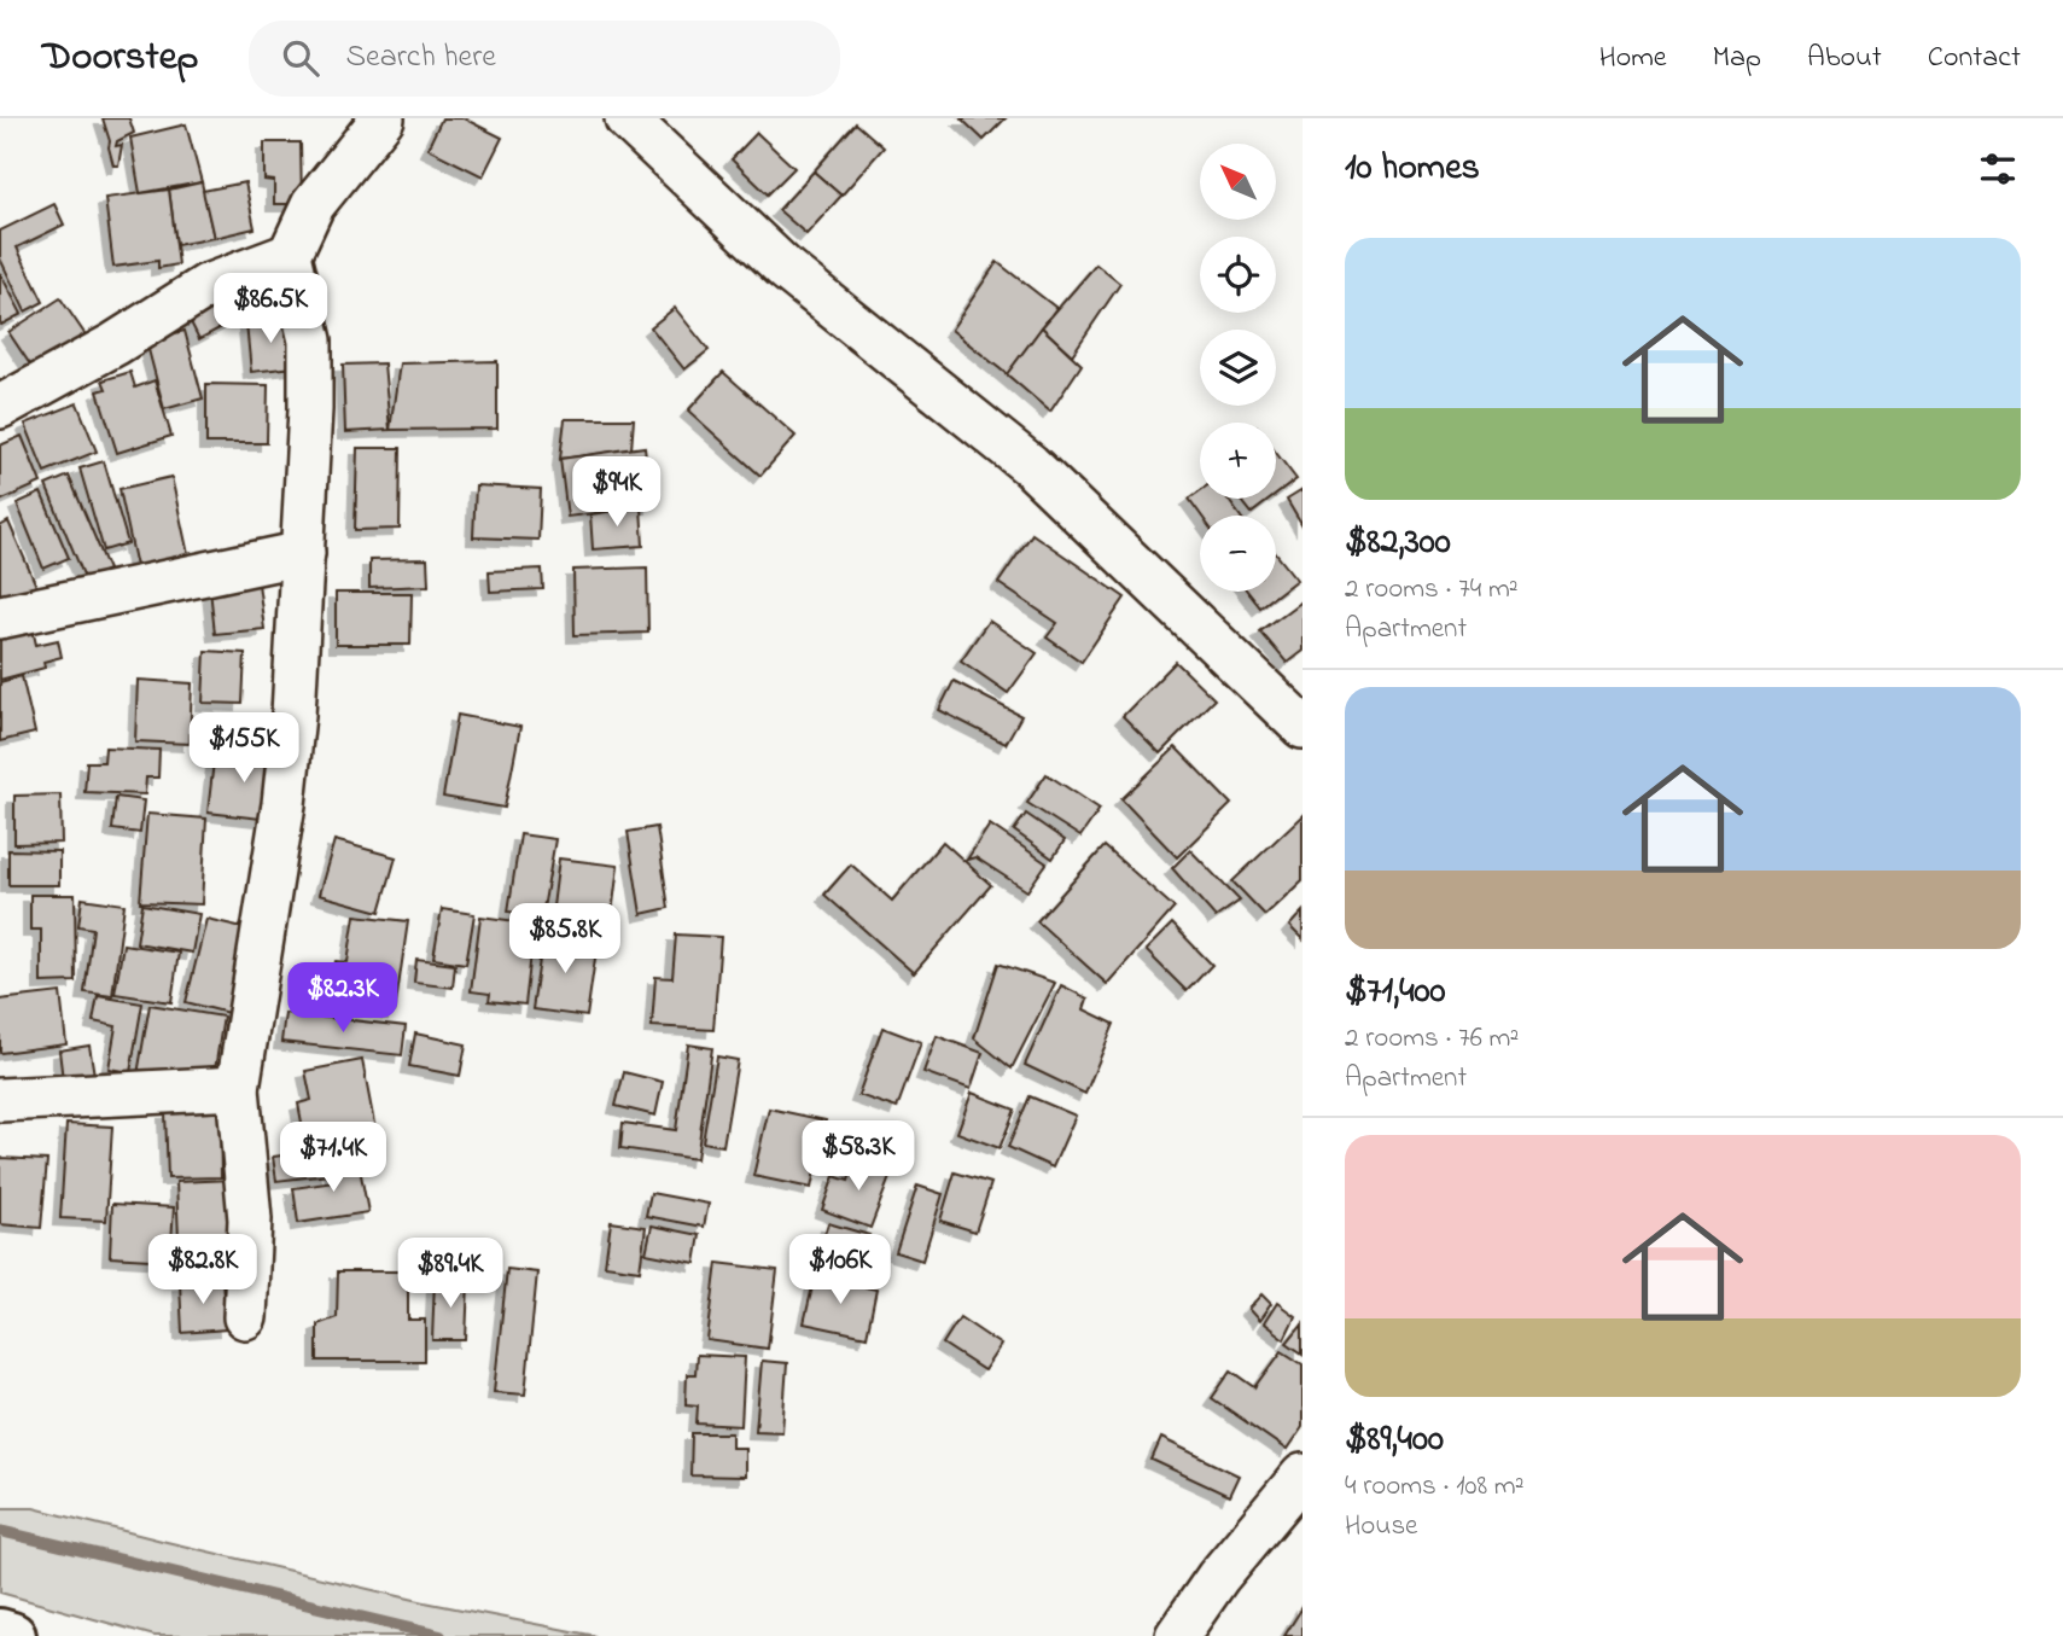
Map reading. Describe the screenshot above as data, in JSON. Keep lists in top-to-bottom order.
{
  "north": "top left",
  "page": {
    "header": "Doorstep",
    "search": "Search here",
    "nav": [
      "Home",
      "Map",
      "About",
      "Contact"
    ],
    "heading": "10 homes",
    "map_buttons": ["+", "−"],
    "list": [
      {
        "name": "$82,300",
        "note": "2 rooms · 74 m² · Apartment"
      },
      {
        "name": "$71,400",
        "note": "2 rooms · 76 m² · Apartment"
      },
      {
        "name": "$89,400",
        "note": "4 rooms · 108 m² · House"
      }
    ],
    "price": [
      "$86.5K",
      "$94K",
      "$155K",
      "$85.8K",
      "$82.3K",
      "$58.3K",
      "$71.4K",
      "$82.8K",
      "$106K",
      "$89.4K"
    ]
  }
}
